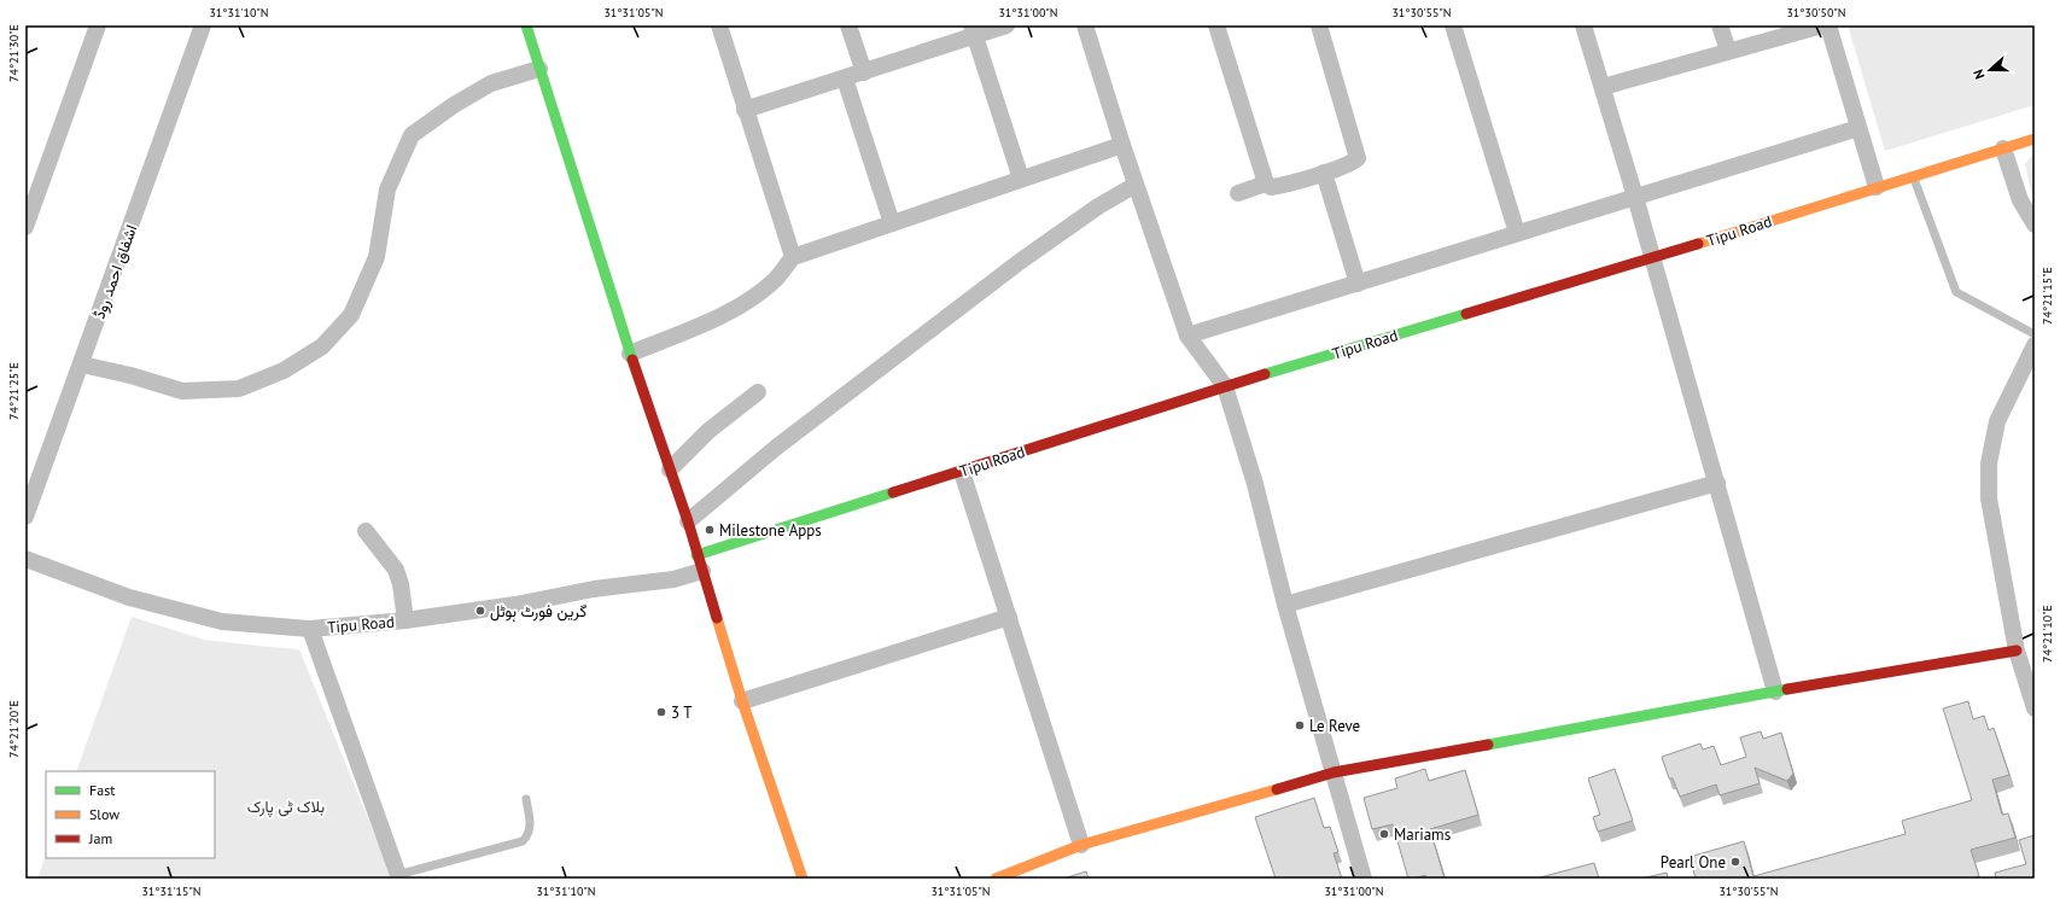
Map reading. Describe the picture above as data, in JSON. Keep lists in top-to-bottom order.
{
  "streets": {
    "street": ["Tipu Road", "اشفاق احمد روڈ"]
  },
  "parks": ["بلاک ٹی پارک"],
  "places": [
    "Milestone Apps",
    "گرین فورٹ ہوٹل",
    "3 T",
    "Le Reve",
    "Mariams",
    "Pearl One"
  ],
  "legend": ["Fast", "Slow", "Jam"],
  "north": "left",
  "coordinates": [
    "31°31'10\"N",
    "31°31'05\"N",
    "31°31'00\"N",
    "31°30'55\"N",
    "31°30'50\"N",
    "74°21'30\"E",
    "74°21'15\"E",
    "74°21'25\"E",
    "74°21'10\"E",
    "74°21'20\"E",
    "31°31'15\"N"
  ]
}
